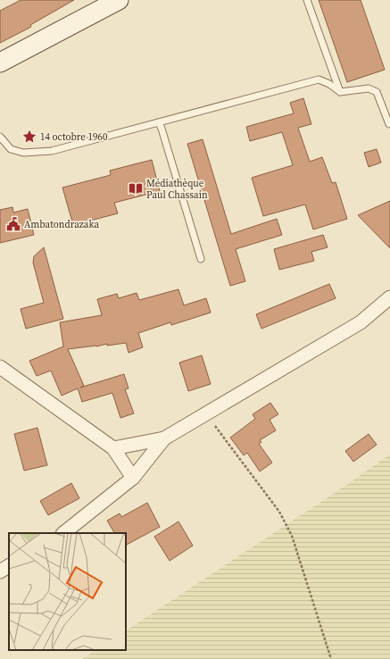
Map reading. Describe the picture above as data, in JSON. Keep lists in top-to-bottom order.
{
  "places": {
    "place": ["14 octobre 1960"],
    "library": ["Médiathèque Paul Chassain"],
    "public building": ["Ambatondrazaka"]
  }
}
